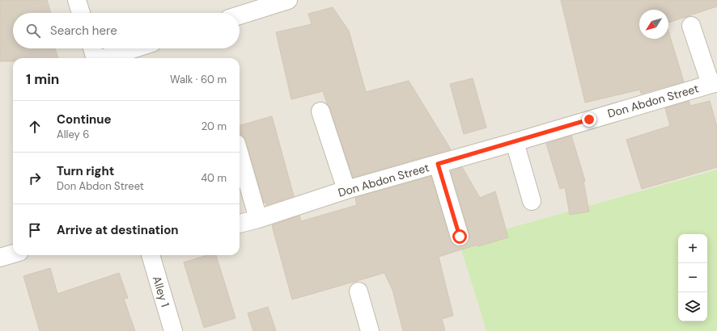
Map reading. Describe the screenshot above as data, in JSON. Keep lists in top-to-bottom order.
{
  "streets": {
    "street": ["Don Abdon Street", "Alley 1"]
  },
  "north": "bottom left",
  "page": {
    "search": "Search here",
    "heading": ["1 min", "Walk · 60 m"],
    "list": [
      ["Continue", "Alley 6", "20 m"],
      ["Turn right", "Don Abdon Street", "40 m"],
      "Arrive at destination"
    ],
    "map_buttons": ["+", "−"]
  }
}
